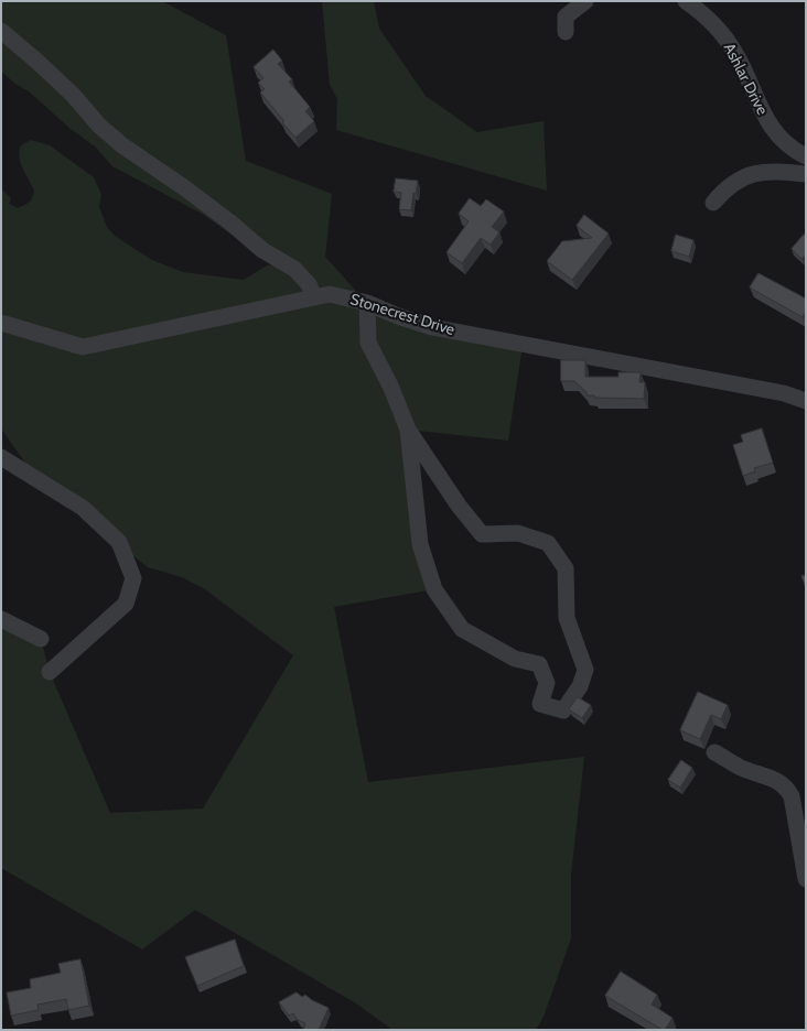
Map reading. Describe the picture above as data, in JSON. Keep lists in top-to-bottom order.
{
  "streets": {
    "street": ["Ashlar Drive", "Stonecrest Drive"]
  }
}
